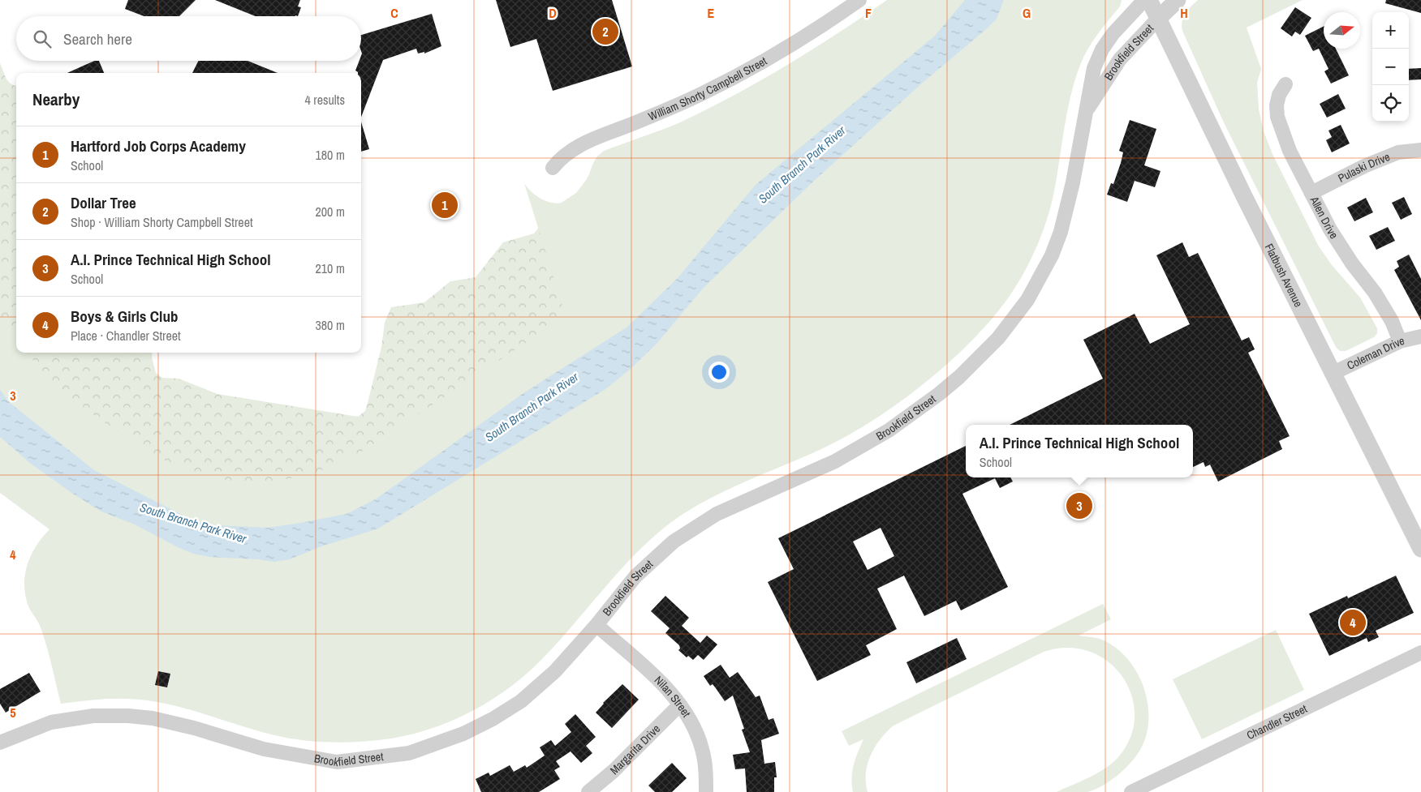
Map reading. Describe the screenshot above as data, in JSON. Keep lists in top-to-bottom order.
{
  "streets": {
    "street": [
      "Brookfield Street",
      "William Shorty Campbell Street",
      "Pulaski Drive",
      "Allen Drive",
      "Flatbush Avenue",
      "Coleman Drive",
      "Nilan Street",
      "Chandler Street",
      "Margarita Drive"
    ]
  },
  "crossings": [
    ["Brookfield Street", "Flatbush Avenue"],
    ["Brookfield Street", "Nilan Street"],
    ["Pulaski Drive", "Allen Drive"],
    ["Allen Drive", "Coleman Drive"],
    ["Flatbush Avenue", "Coleman Drive"],
    ["Nilan Street", "Margarita Drive"]
  ],
  "water": ["South Branch Park River"],
  "north": "right",
  "page": {
    "map_buttons": ["+", "−"],
    "search": "Search here",
    "pins": [
      "2",
      "1",
      "3",
      "4"
    ],
    "heading": ["Nearby", "4 results"],
    "list": [
      {
        "mark": "1",
        "name": "Hartford Job Corps Academy",
        "note": "School",
        "value": "180 m"
      },
      {
        "mark": "2",
        "name": "Dollar Tree",
        "note": "Shop · William Shorty Campbell Street",
        "value": "200 m"
      },
      {
        "mark": "3",
        "name": "A.I. Prince Technical High School",
        "note": "School",
        "value": "210 m"
      },
      {
        "mark": "4",
        "name": "Boys & Girls Club",
        "note": "Place · Chandler Street",
        "value": "380 m"
      }
    ],
    "popup": ["A.I. Prince Technical High School", "School"]
  },
  "grid": {
    "columns": [
      "C",
      "D",
      "E",
      "F",
      "G",
      "H"
    ],
    "rows": ["3", "4", "5"]
  }
}
